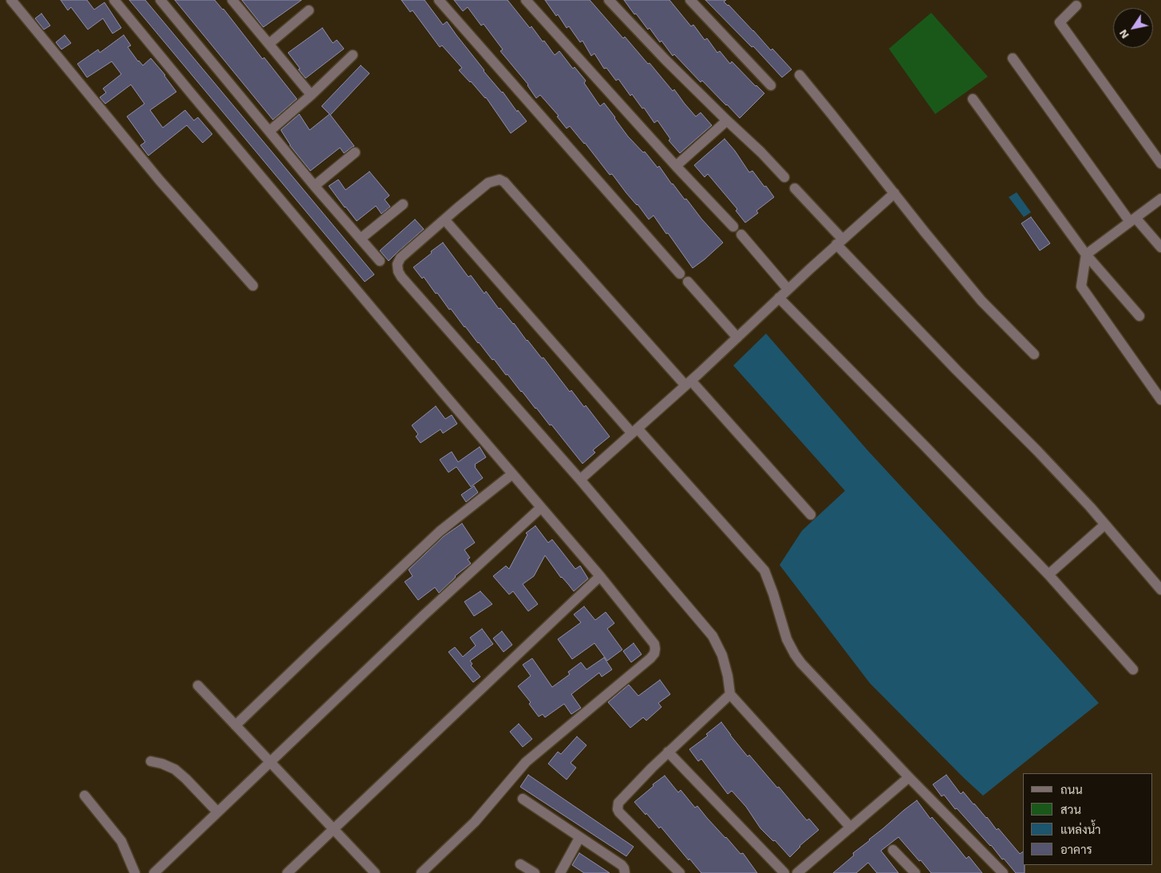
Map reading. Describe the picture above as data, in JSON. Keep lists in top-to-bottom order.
{
  "legend": [
    "ถนน",
    "สวน",
    "แหล่งน้ำ",
    "อาคาร"
  ],
  "north": "bottom left"
}
